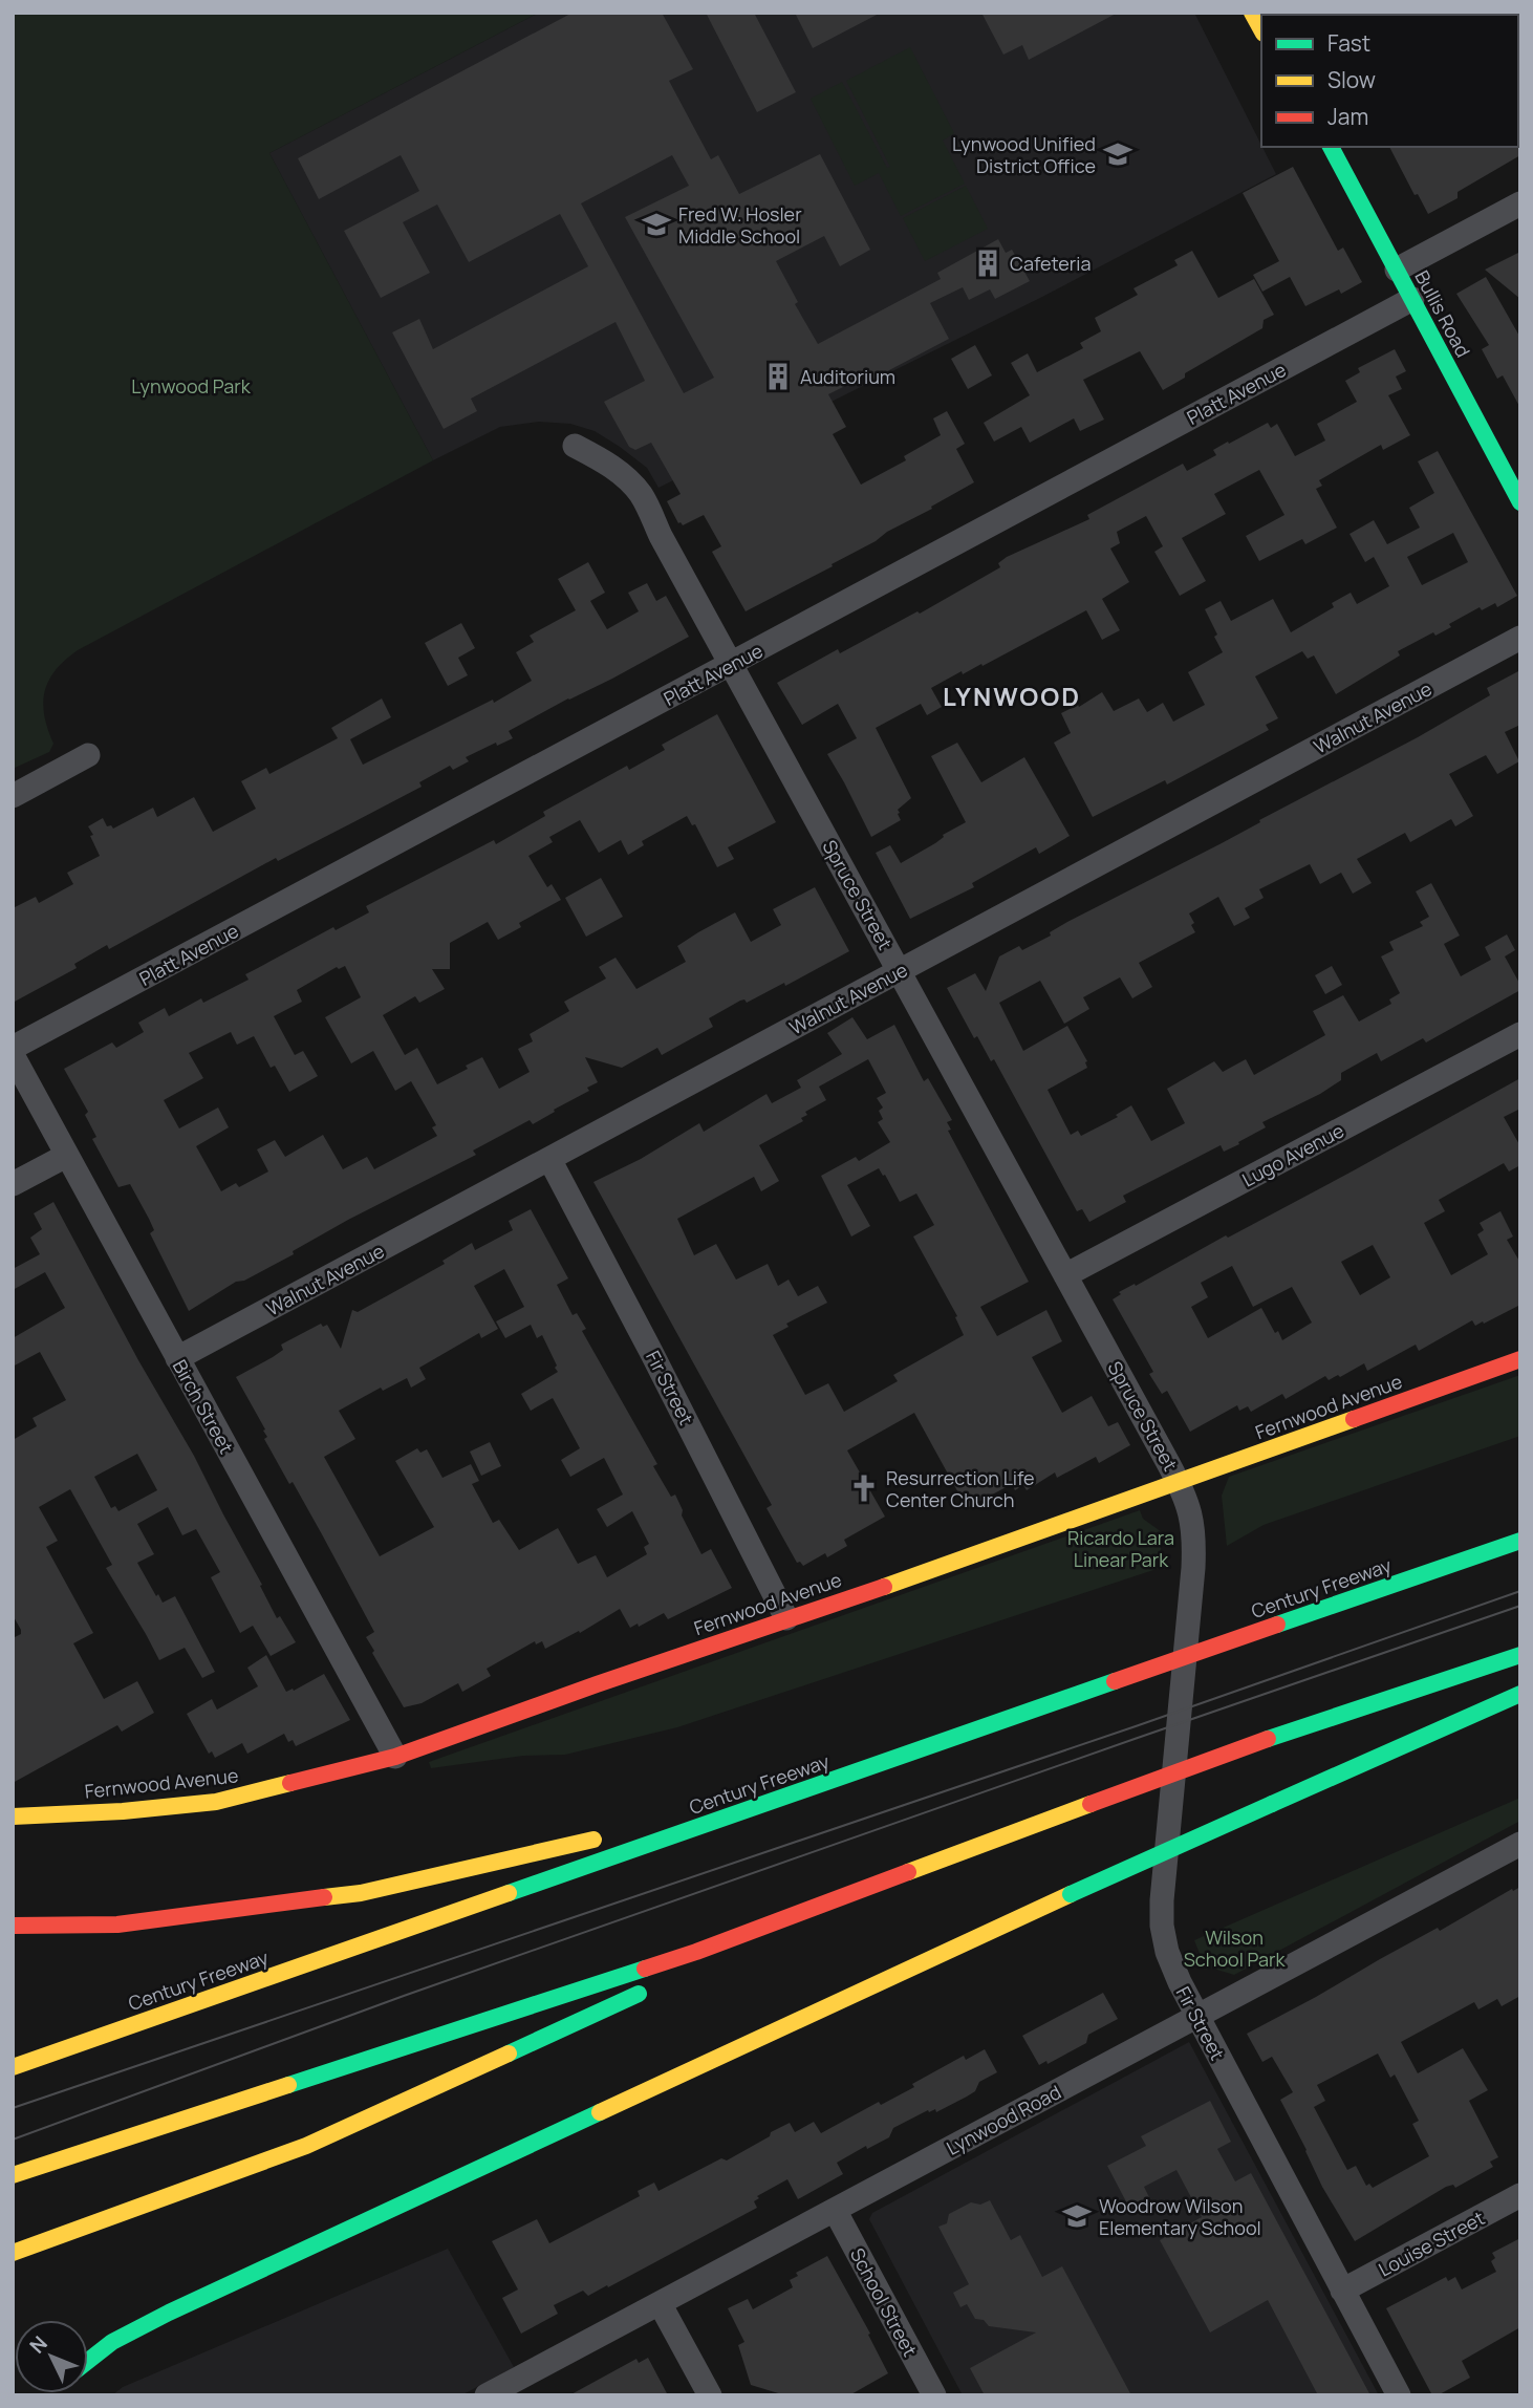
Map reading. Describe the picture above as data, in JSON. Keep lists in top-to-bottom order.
{
  "streets": {
    "main road": ["Bullis Road", "Fernwood Avenue", "Century Freeway"],
    "street": [
      "Platt Avenue",
      "Walnut Avenue",
      "Spruce Street",
      "Lugo Avenue",
      "Fir Street",
      "Birch Street",
      "Lynwood Road",
      "Louise Street",
      "School Street"
    ]
  },
  "crossings": [
    ["Bullis Road", "Platt Avenue"],
    ["Platt Avenue", "Spruce Street"],
    ["Walnut Avenue", "Spruce Street"],
    ["Walnut Avenue", "Fir Street"],
    ["Walnut Avenue", "Birch Street"],
    ["Spruce Street", "Lugo Avenue"],
    ["Spruce Street", "Fir Street"],
    ["Spruce Street", "Fernwood Avenue"],
    ["Fir Street", "Fernwood Avenue"],
    ["Fir Street", "Lynwood Road"],
    ["Fir Street", "Louise Street"],
    ["Birch Street", "Fernwood Avenue"],
    ["Lynwood Road", "School Street"]
  ],
  "districts": ["LYNWOOD"],
  "parks": ["Lynwood Park", "Ricardo Lara Linear Park", "Wilson School Park"],
  "places": {
    "school or university": ["Lynwood Unified District Office", "Fred W. Hosler Middle School", "Woodrow Wilson Elementary School"],
    "building": ["Cafeteria", "Auditorium"],
    "church": ["Resurrection Life Center Church"]
  },
  "legend": ["Fast", "Slow", "Jam"],
  "north": "top left"
}
